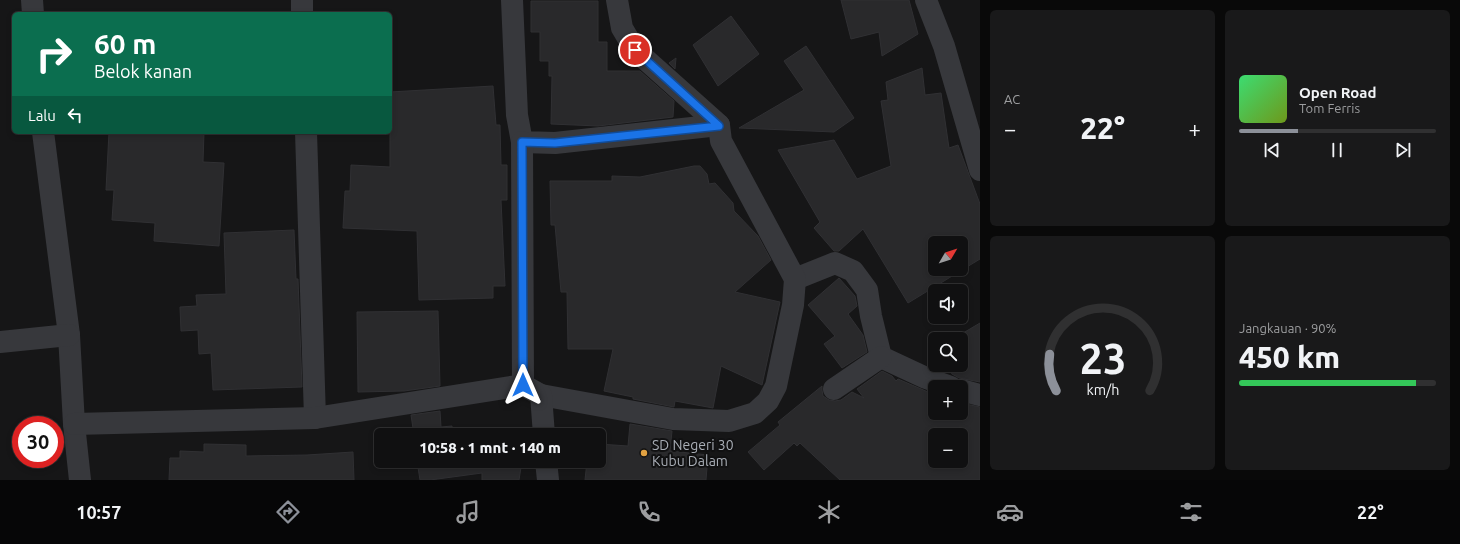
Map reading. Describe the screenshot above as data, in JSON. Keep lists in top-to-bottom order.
{
  "places": ["SD Negeri 30 Kubu Dalam"],
  "north": "top right",
  "page": {
    "tile": [
      "AC",
      ["Jangkauan · 90%", "450 km"]
    ],
    "turn": ["60 m", "Belok kanan"],
    "song": ["Open Road", "Tom Ferris"],
    "then": "Lalu",
    "heat": ["−", "22°", "+"],
    "map_buttons": ["+", "−"],
    "limit": "30",
    "trip": "10:58 · 1 mnt · 140 m",
    "tabs": ["10:57", "22°"],
    "gauge": ["23", "km/h"]
  }
}
